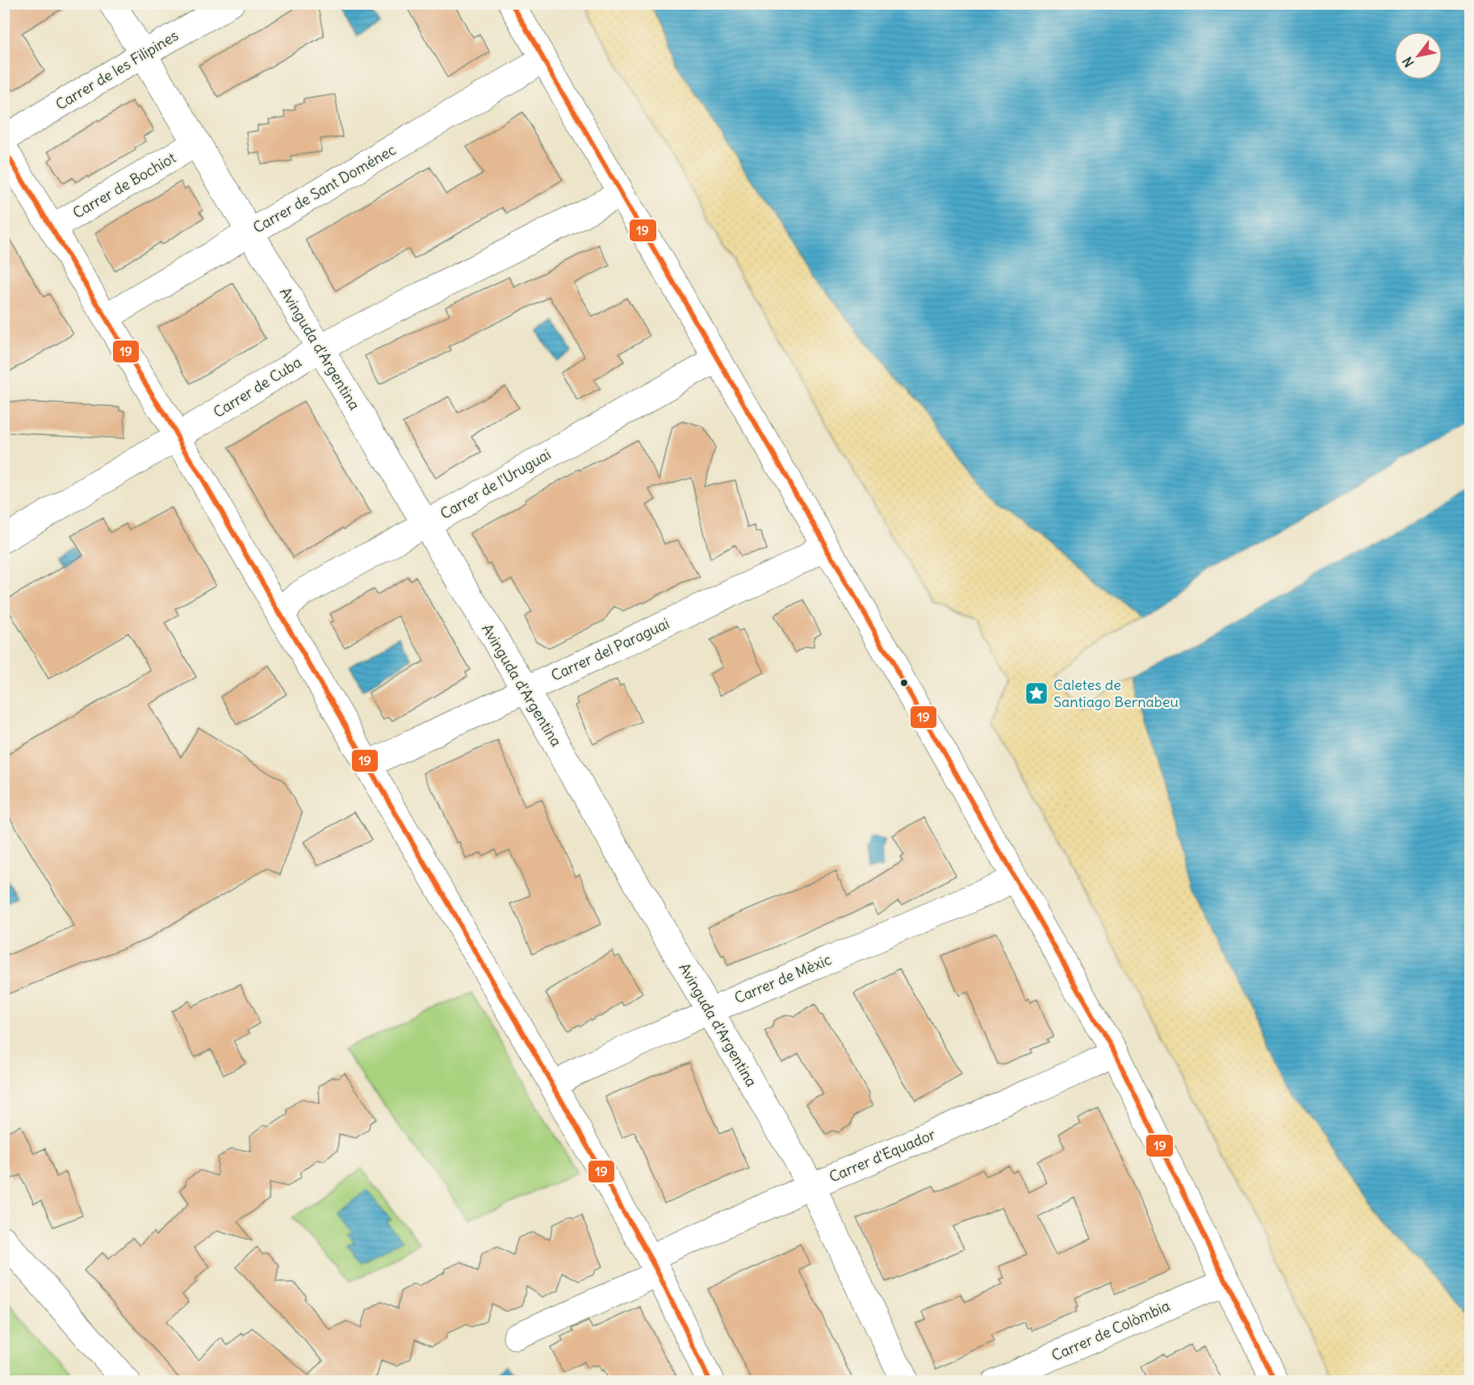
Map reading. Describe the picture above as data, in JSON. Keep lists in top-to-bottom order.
{
  "streets": {
    "street": [
      "Carrer de les Filipines",
      "Carrer de Bochiot",
      "Carrer de Sant Doménec",
      "Avinguda d'Argentina",
      "Carrer de Cuba",
      "Carrer de l'Uruguai",
      "Carrer del Paraguai",
      "Carrer de Mèxic",
      "Carrer d'Equador",
      "Carrer de Colòmbia"
    ]
  },
  "crossings": [
    ["Carrer de les Filipines", "Avinguda d'Argentina"],
    ["Carrer de Bochiot", "Avinguda d'Argentina"],
    ["Carrer de Sant Doménec", "Avinguda d'Argentina"],
    ["Avinguda d'Argentina", "Carrer de Cuba"],
    ["Avinguda d'Argentina", "Carrer de l'Uruguai"],
    ["Avinguda d'Argentina", "Carrer del Paraguai"],
    ["Avinguda d'Argentina", "Carrer de Mèxic"],
    ["Avinguda d'Argentina", "Carrer d'Equador"]
  ],
  "places": {
    "place": ["Caletes de Santiago Bernabeu"]
  },
  "lines": ["transit line 19"],
  "north": "bottom left"
}
